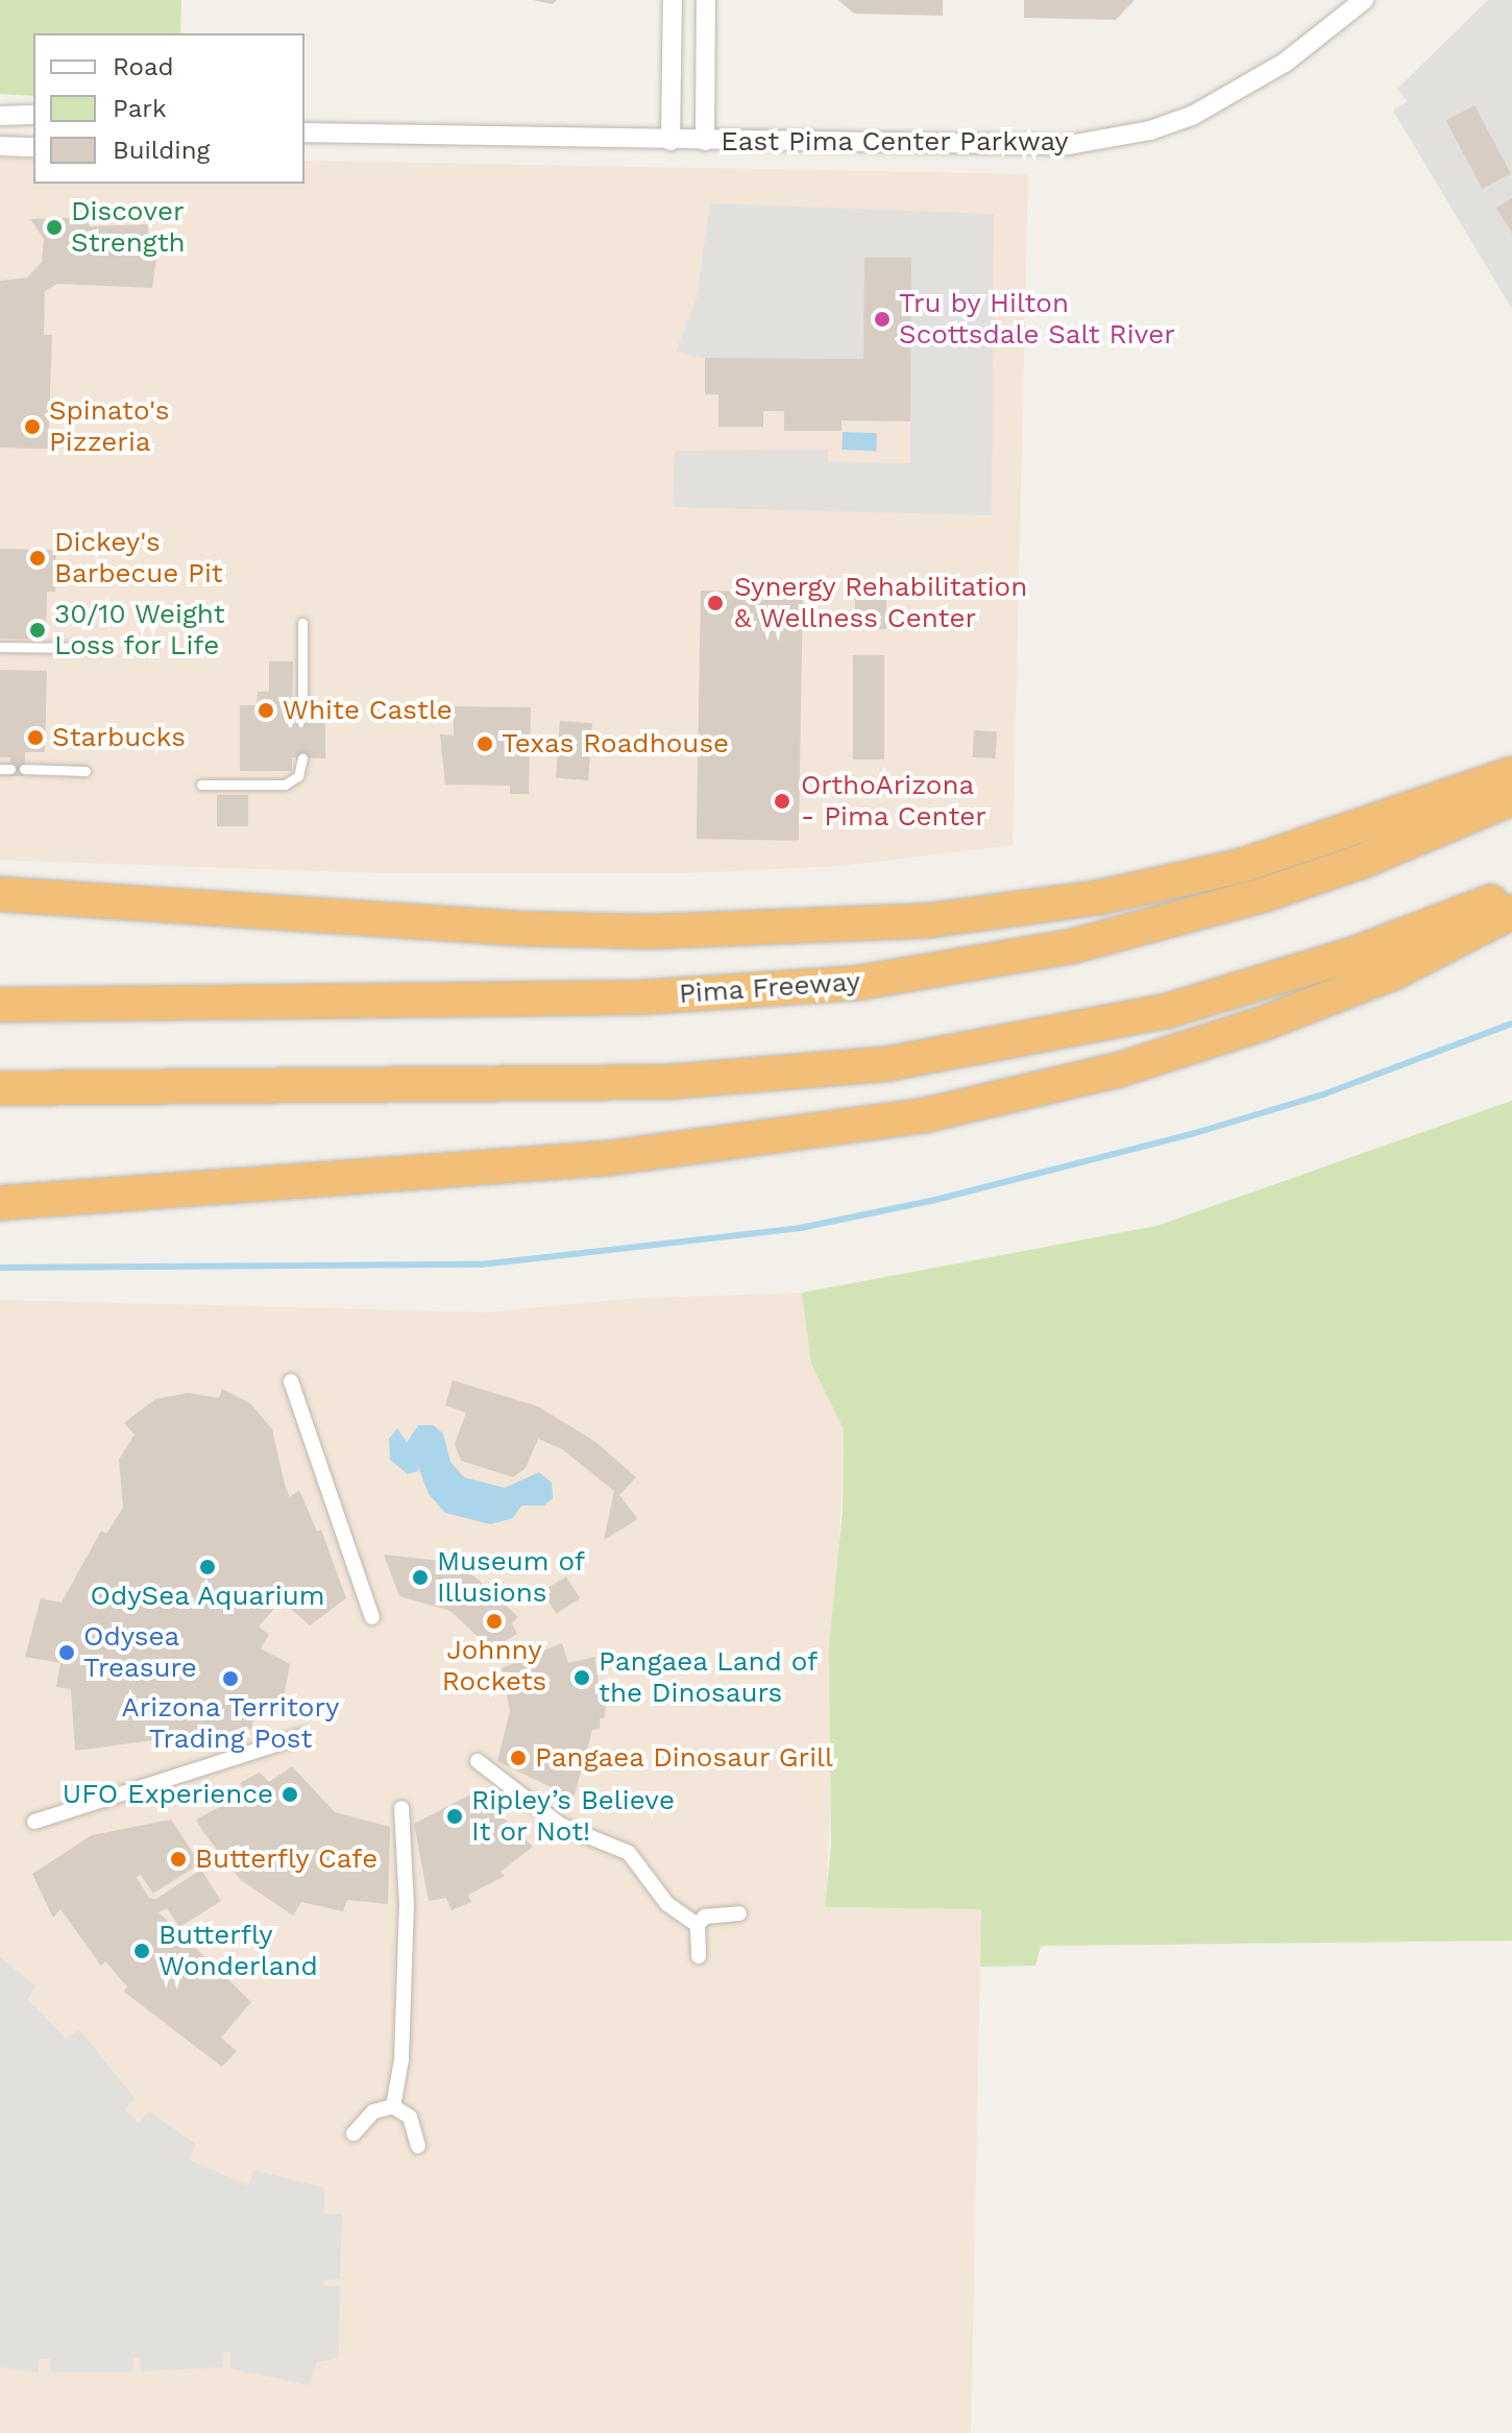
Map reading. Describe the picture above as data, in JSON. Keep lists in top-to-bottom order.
{
  "streets": {
    "highway": ["Pima Freeway"],
    "street": ["East Pima Center Parkway"]
  },
  "places": [
    "Discover Strength",
    "Tru by Hilton Scottsdale Salt River",
    "Spinato's Pizzeria",
    "Dickey's Barbecue Pit",
    "Synergy Rehabilitation & Wellness Center",
    "30/10 Weight Loss for Life",
    "White Castle",
    "Starbucks",
    "Texas Roadhouse",
    "OrthoArizona - Pima Center",
    "OdySea Aquarium",
    "Museum of Illusions",
    "Johnny Rockets",
    "Odysea Treasure",
    "Pangaea Land of the Dinosaurs",
    "Arizona Territory Trading Post",
    "Pangaea Dinosaur Grill",
    "UFO Experience",
    "Ripley’s Believe It or Not!",
    "Butterfly Cafe",
    "Butterfly Wonderland"
  ],
  "legend": ["Road", "Park", "Building"]
}
